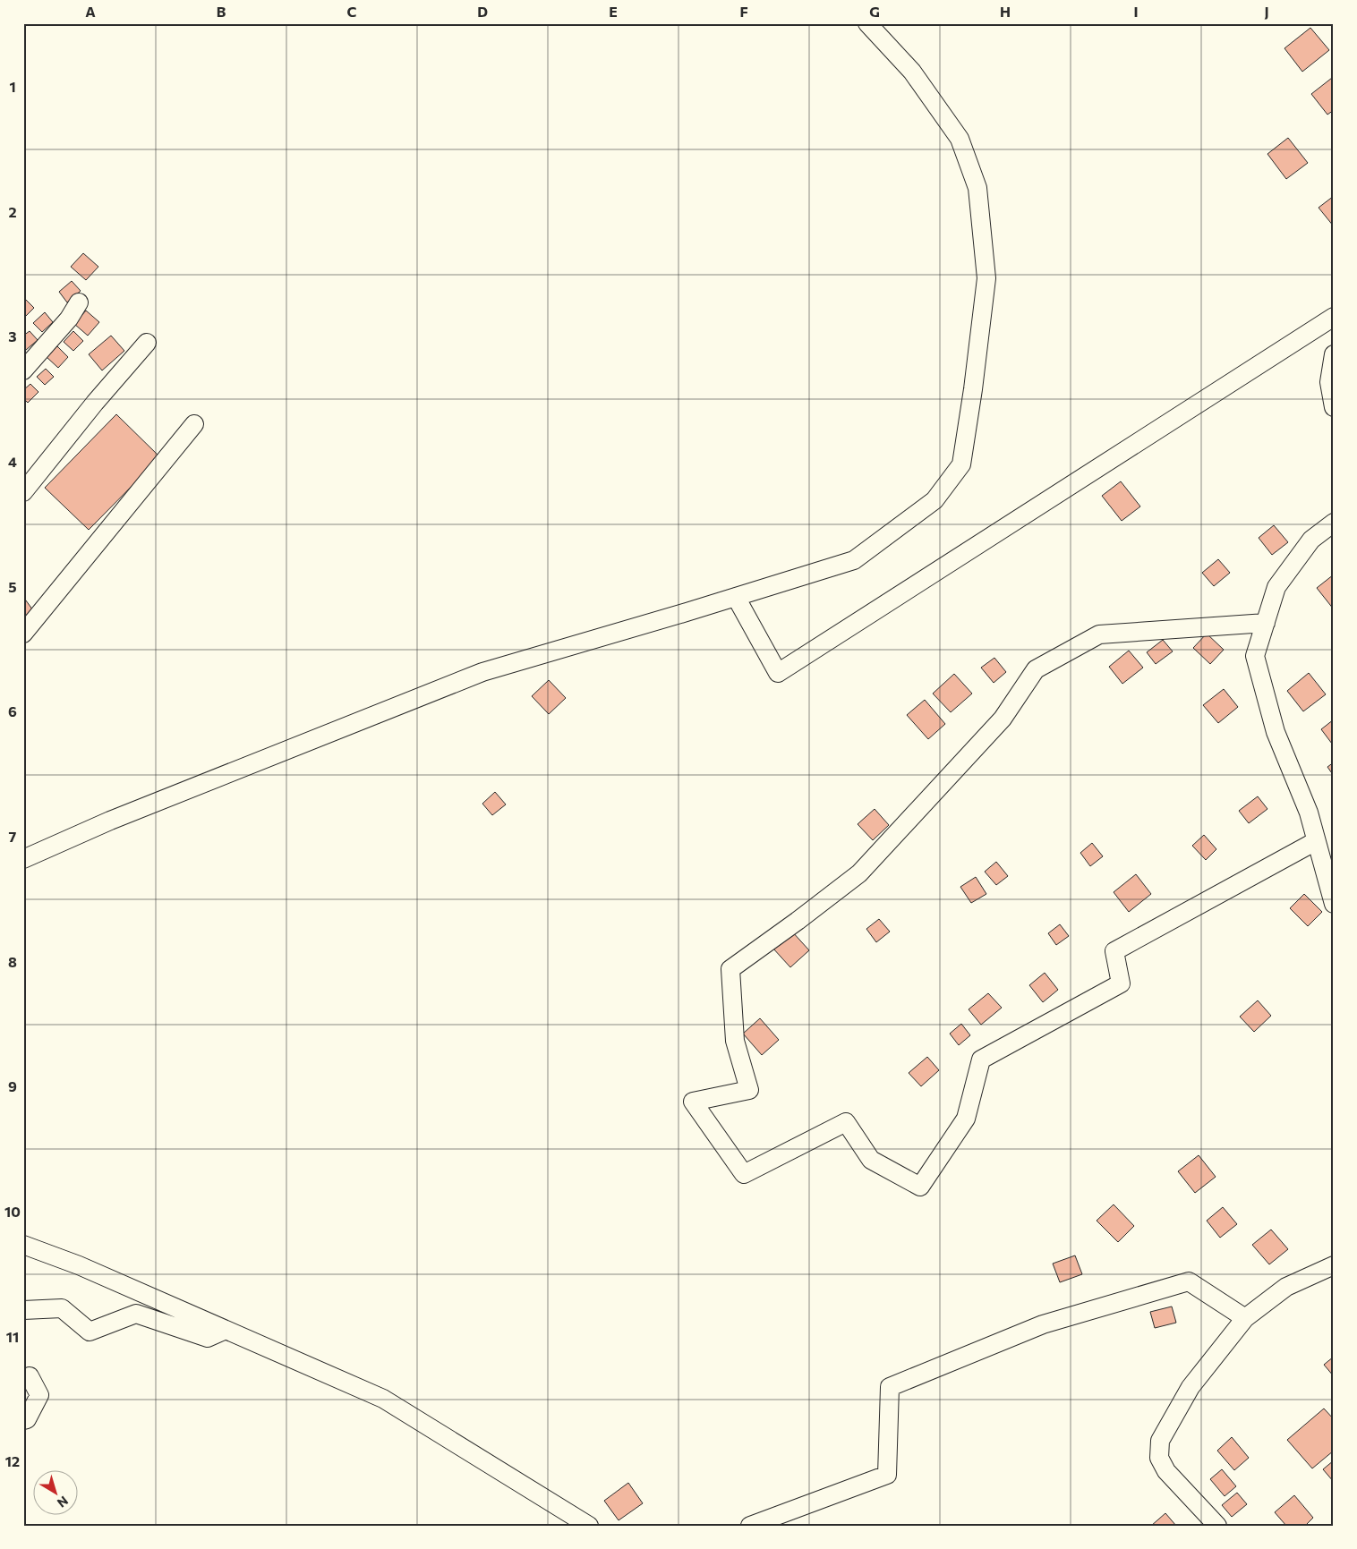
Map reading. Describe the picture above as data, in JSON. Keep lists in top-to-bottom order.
{
  "north": "bottom right",
  "grid": {
    "columns": [
      "A",
      "B",
      "C",
      "D",
      "E",
      "F",
      "G",
      "H",
      "I",
      "J"
    ],
    "rows": [
      "1",
      "2",
      "3",
      "4",
      "5",
      "6",
      "7",
      "8",
      "9",
      "10",
      "11",
      "12"
    ]
  }
}
